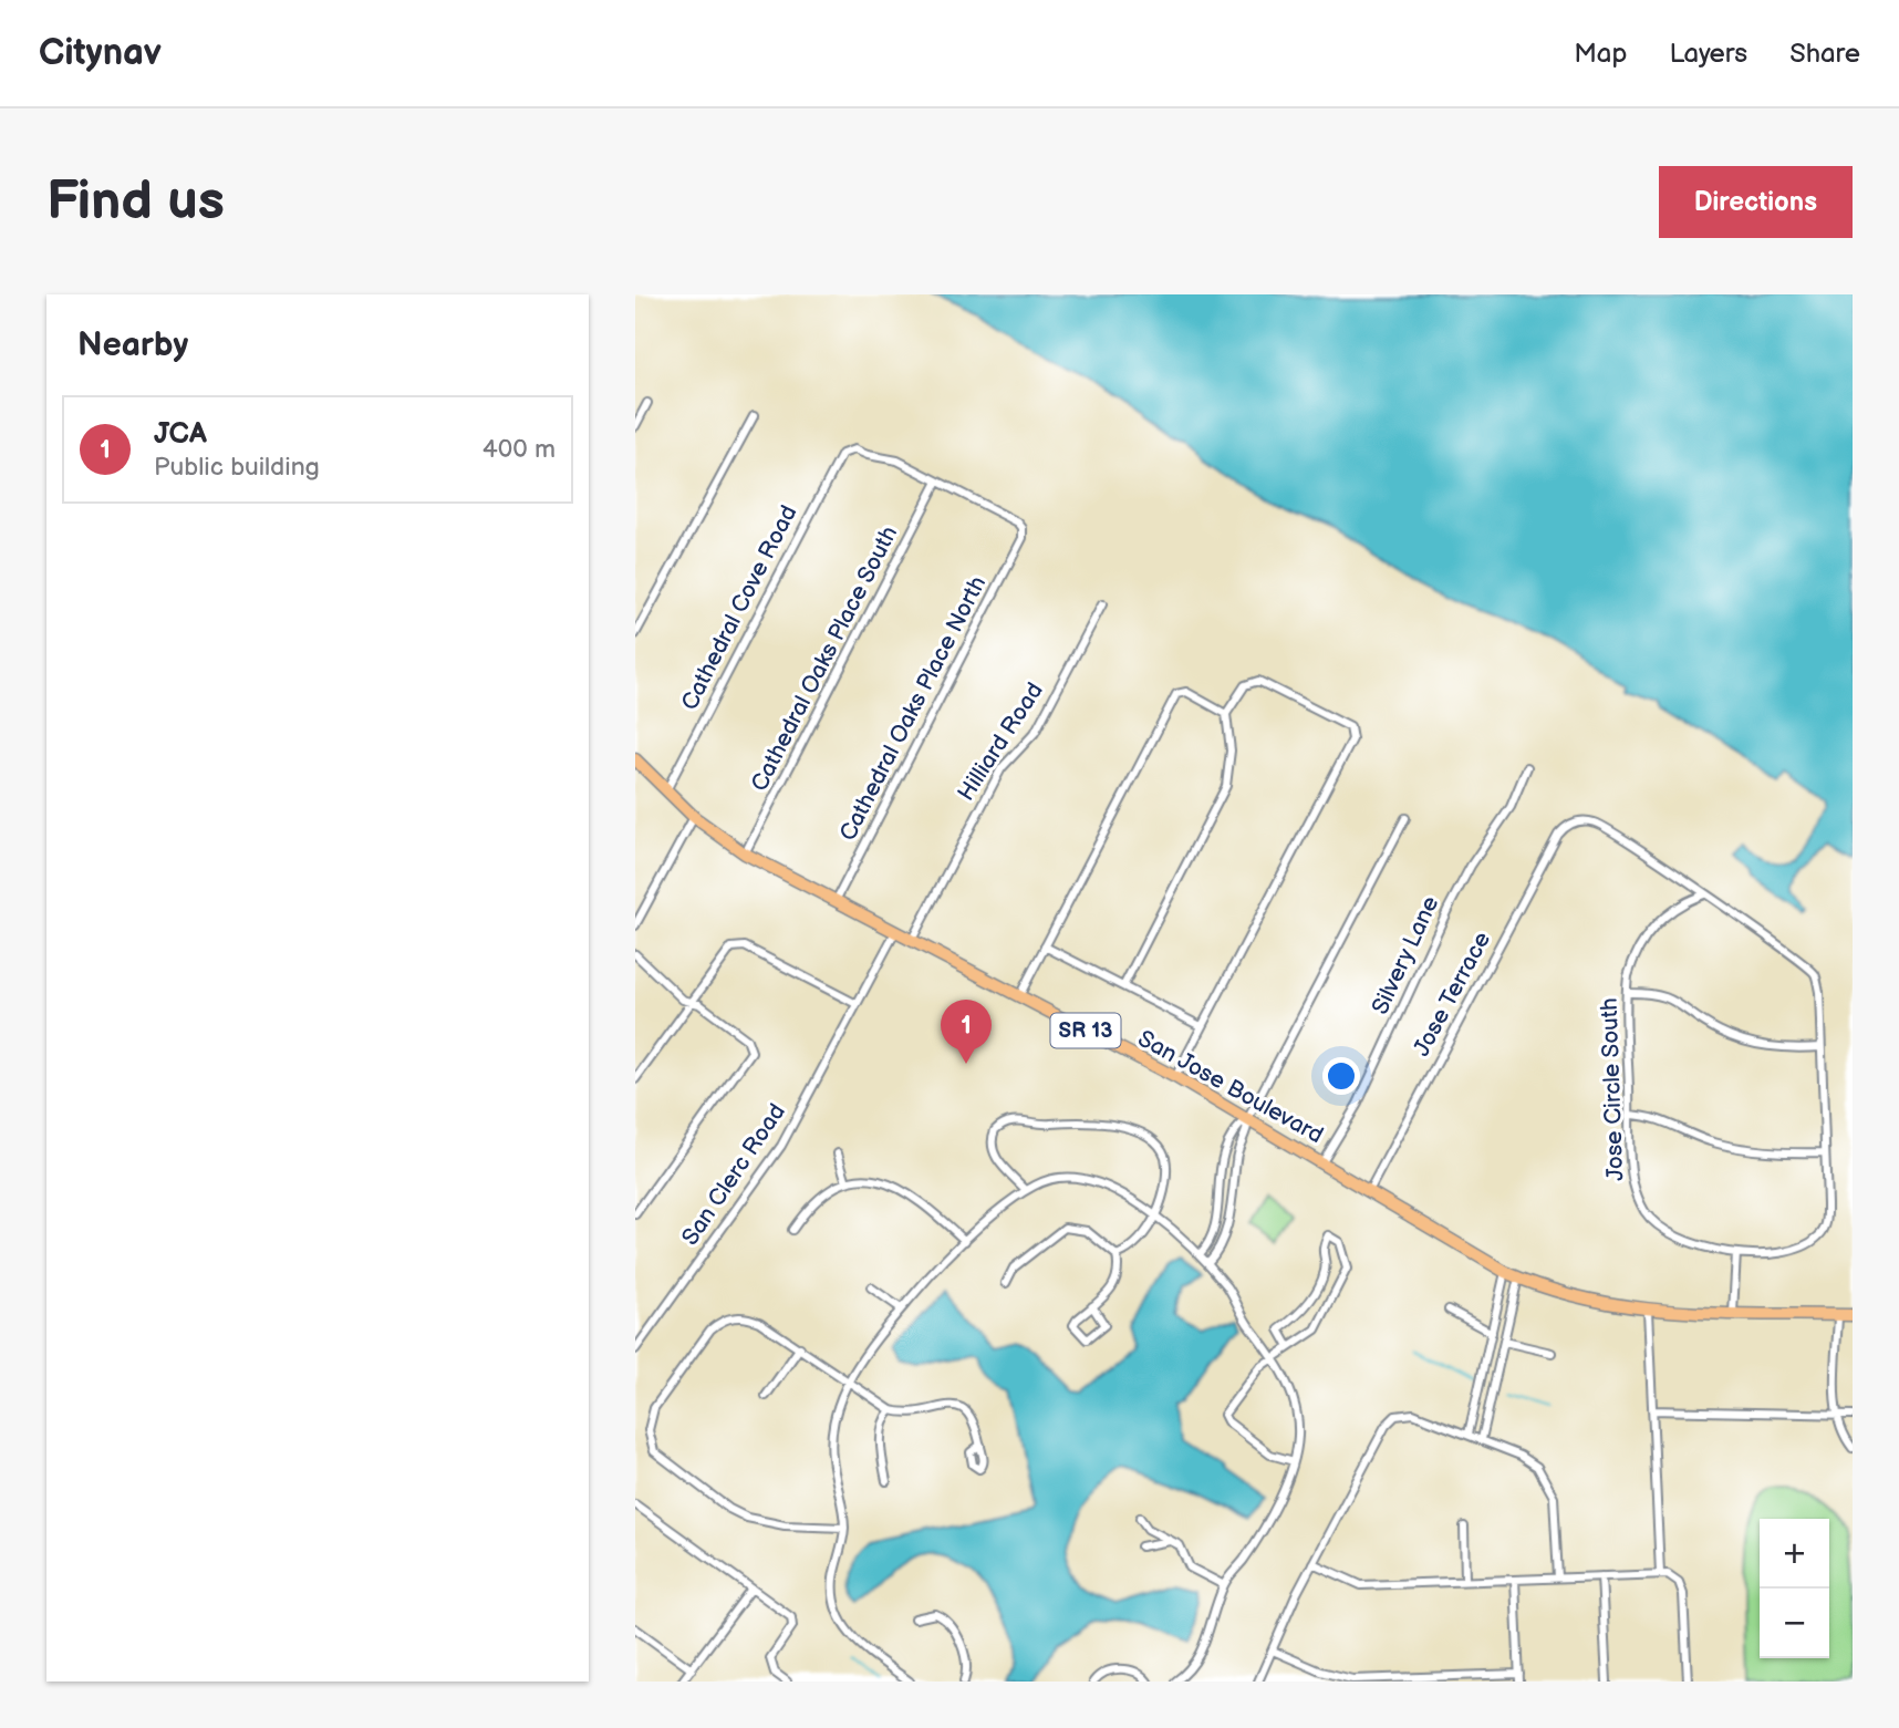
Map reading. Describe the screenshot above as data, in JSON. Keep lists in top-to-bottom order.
{
  "streets": {
    "main road": ["SR 13", "San Jose Boulevard"],
    "street": [
      "Cathedral Cove Road",
      "Cathedral Oaks Place South",
      "Cathedral Oaks Place North",
      "Hilliard Road",
      "Silvery Lane",
      "Jose Terrace",
      "Jose Circle South",
      "San Clerc Road"
    ]
  },
  "crossings": [
    ["Cathedral Cove Road", "Cathedral Oaks Place South"],
    ["Cathedral Cove Road", "Cathedral Oaks Place North"],
    ["Cathedral Cove Road", "San Jose Boulevard"],
    ["Cathedral Oaks Place South", "Cathedral Oaks Place North"],
    ["Cathedral Oaks Place South", "San Jose Boulevard"],
    ["Cathedral Oaks Place North", "San Jose Boulevard"],
    ["Hilliard Road", "San Jose Boulevard"],
    ["Silvery Lane", "San Jose Boulevard"],
    ["Jose Terrace", "San Jose Boulevard"],
    ["Jose Terrace", "Jose Circle South"],
    ["San Jose Boulevard", "San Clerc Road"]
  ],
  "page": {
    "header": "Citynav",
    "nav": ["Map", "Layers", "Share"],
    "buttons": "Directions",
    "title": "Find us",
    "heading": "Nearby",
    "list": [
      {
        "mark": "1",
        "name": "JCA",
        "note": "Public building",
        "value": "400 m"
      }
    ],
    "pins": "1",
    "map_buttons": ["+", "−"]
  }
}
